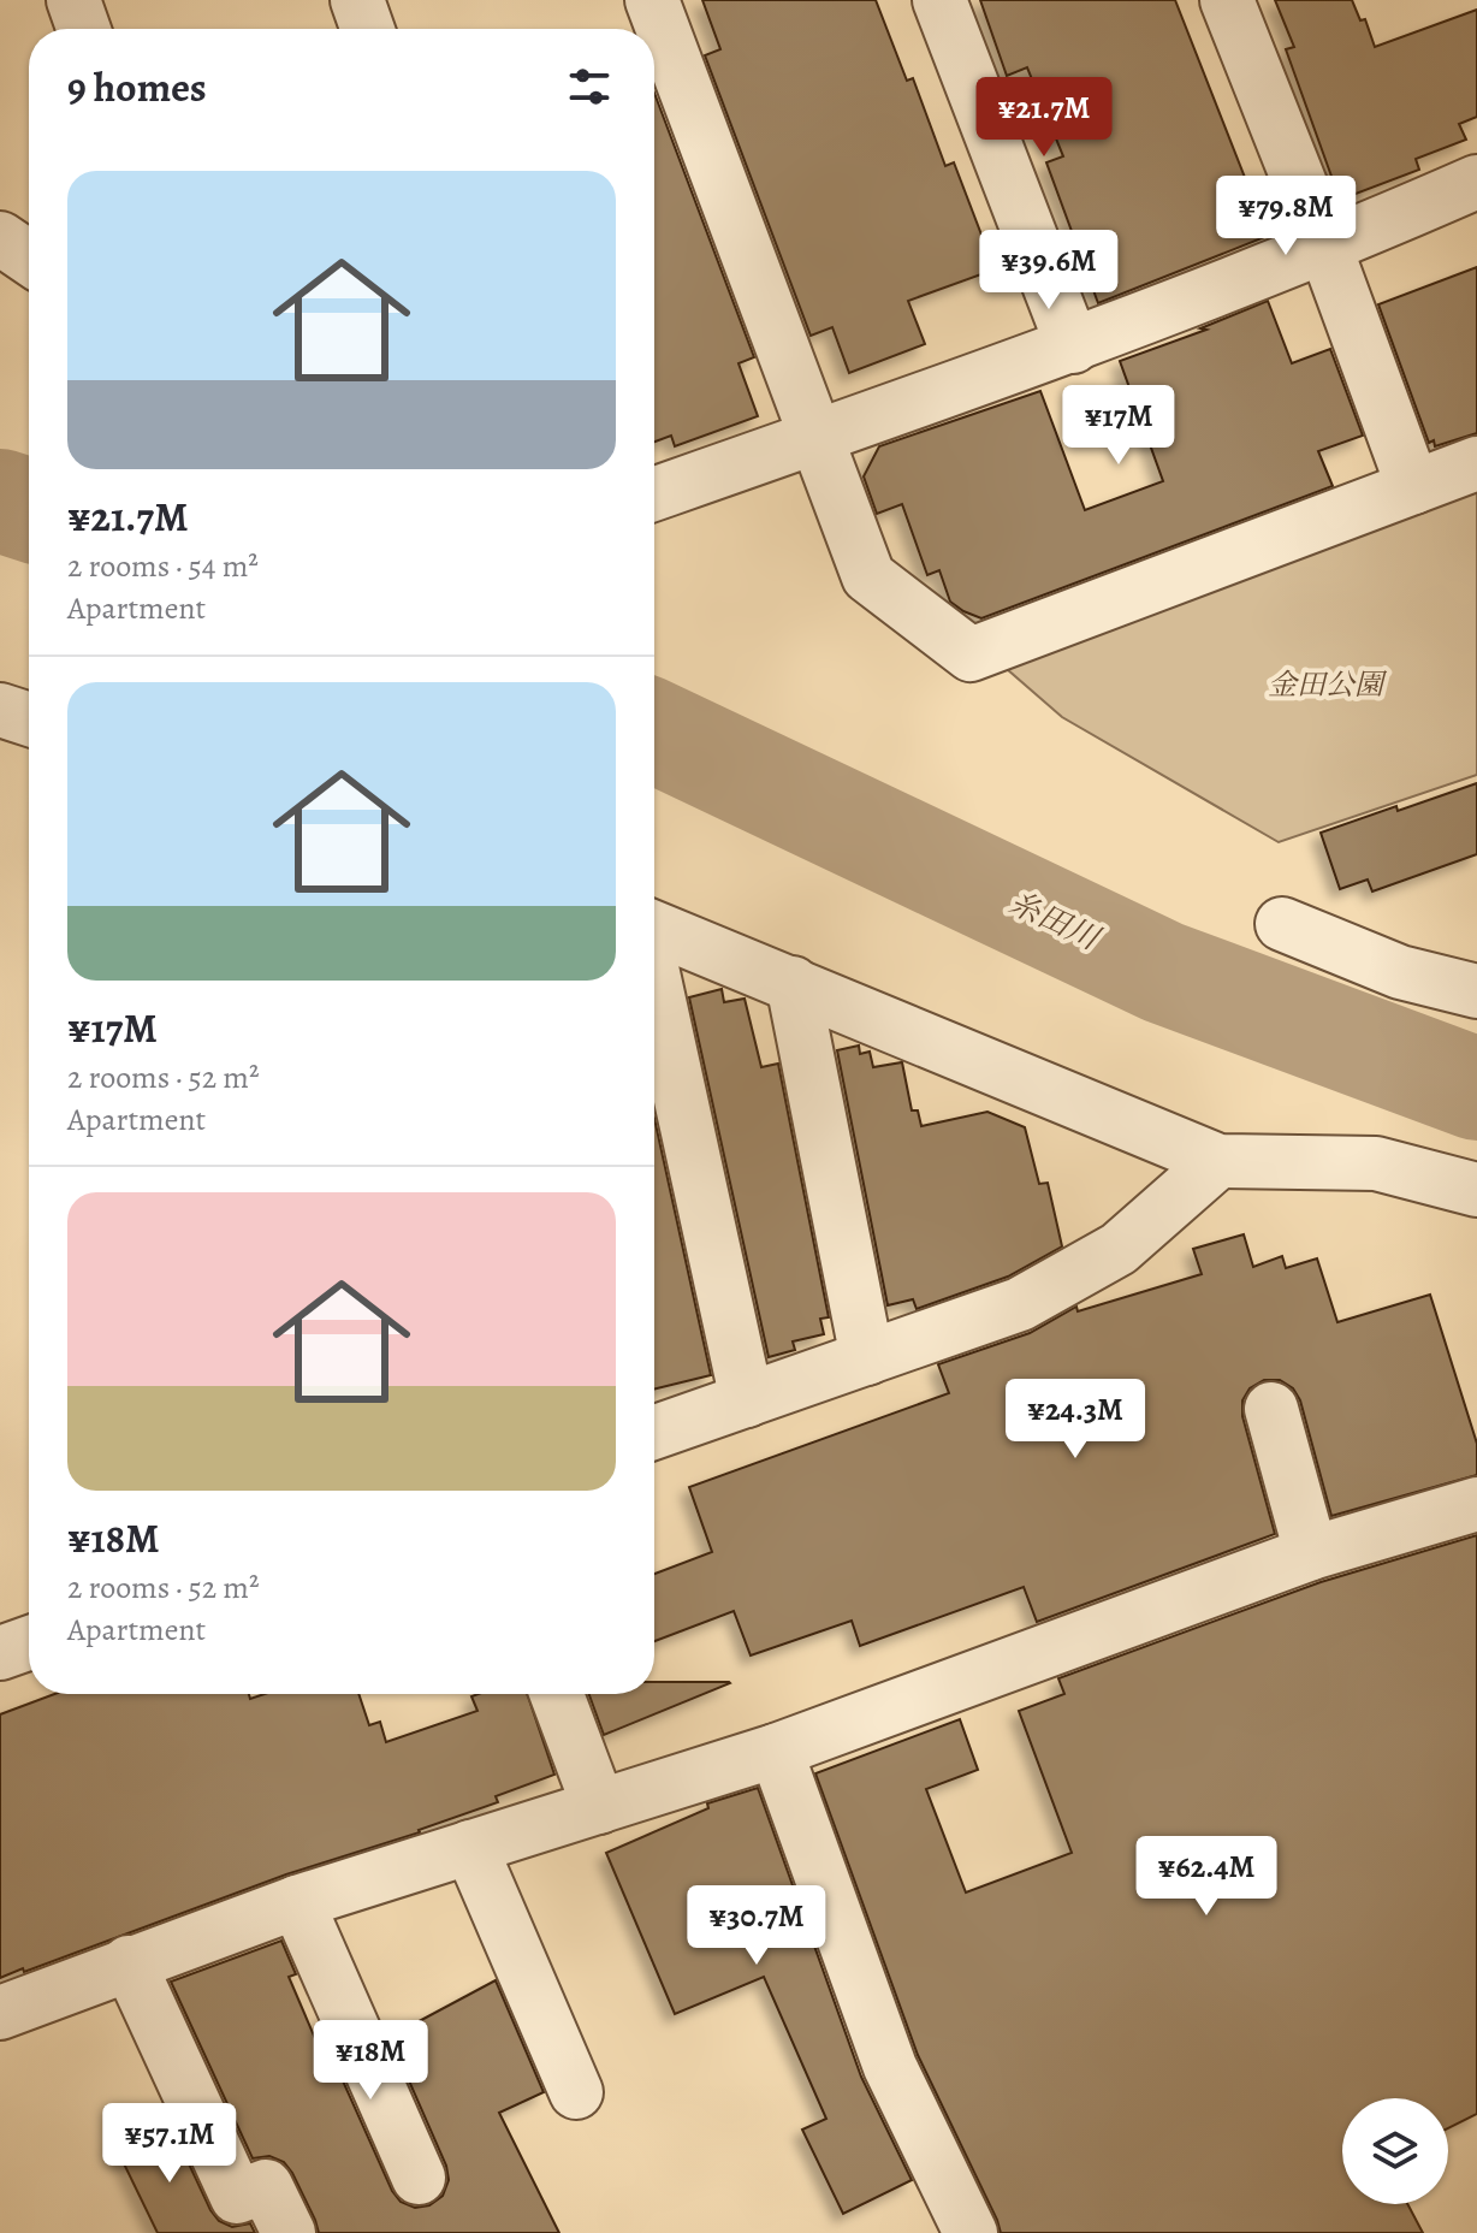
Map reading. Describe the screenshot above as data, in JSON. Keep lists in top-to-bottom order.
{
  "water": ["糸田川"],
  "parks": ["金田公園"],
  "page": {
    "heading": "9 homes",
    "price": [
      "¥21.7M",
      "¥79.8M",
      "¥39.6M",
      "¥17M",
      "¥24.3M",
      "¥62.4M",
      "¥30.7M",
      "¥18M",
      "¥57.1M"
    ],
    "list": [
      {
        "name": "¥21.7M",
        "note": "2 rooms · 54 m² · Apartment"
      },
      {
        "name": "¥17M",
        "note": "2 rooms · 52 m² · Apartment"
      },
      {
        "name": "¥18M",
        "note": "2 rooms · 52 m² · Apartment"
      }
    ]
  }
}
